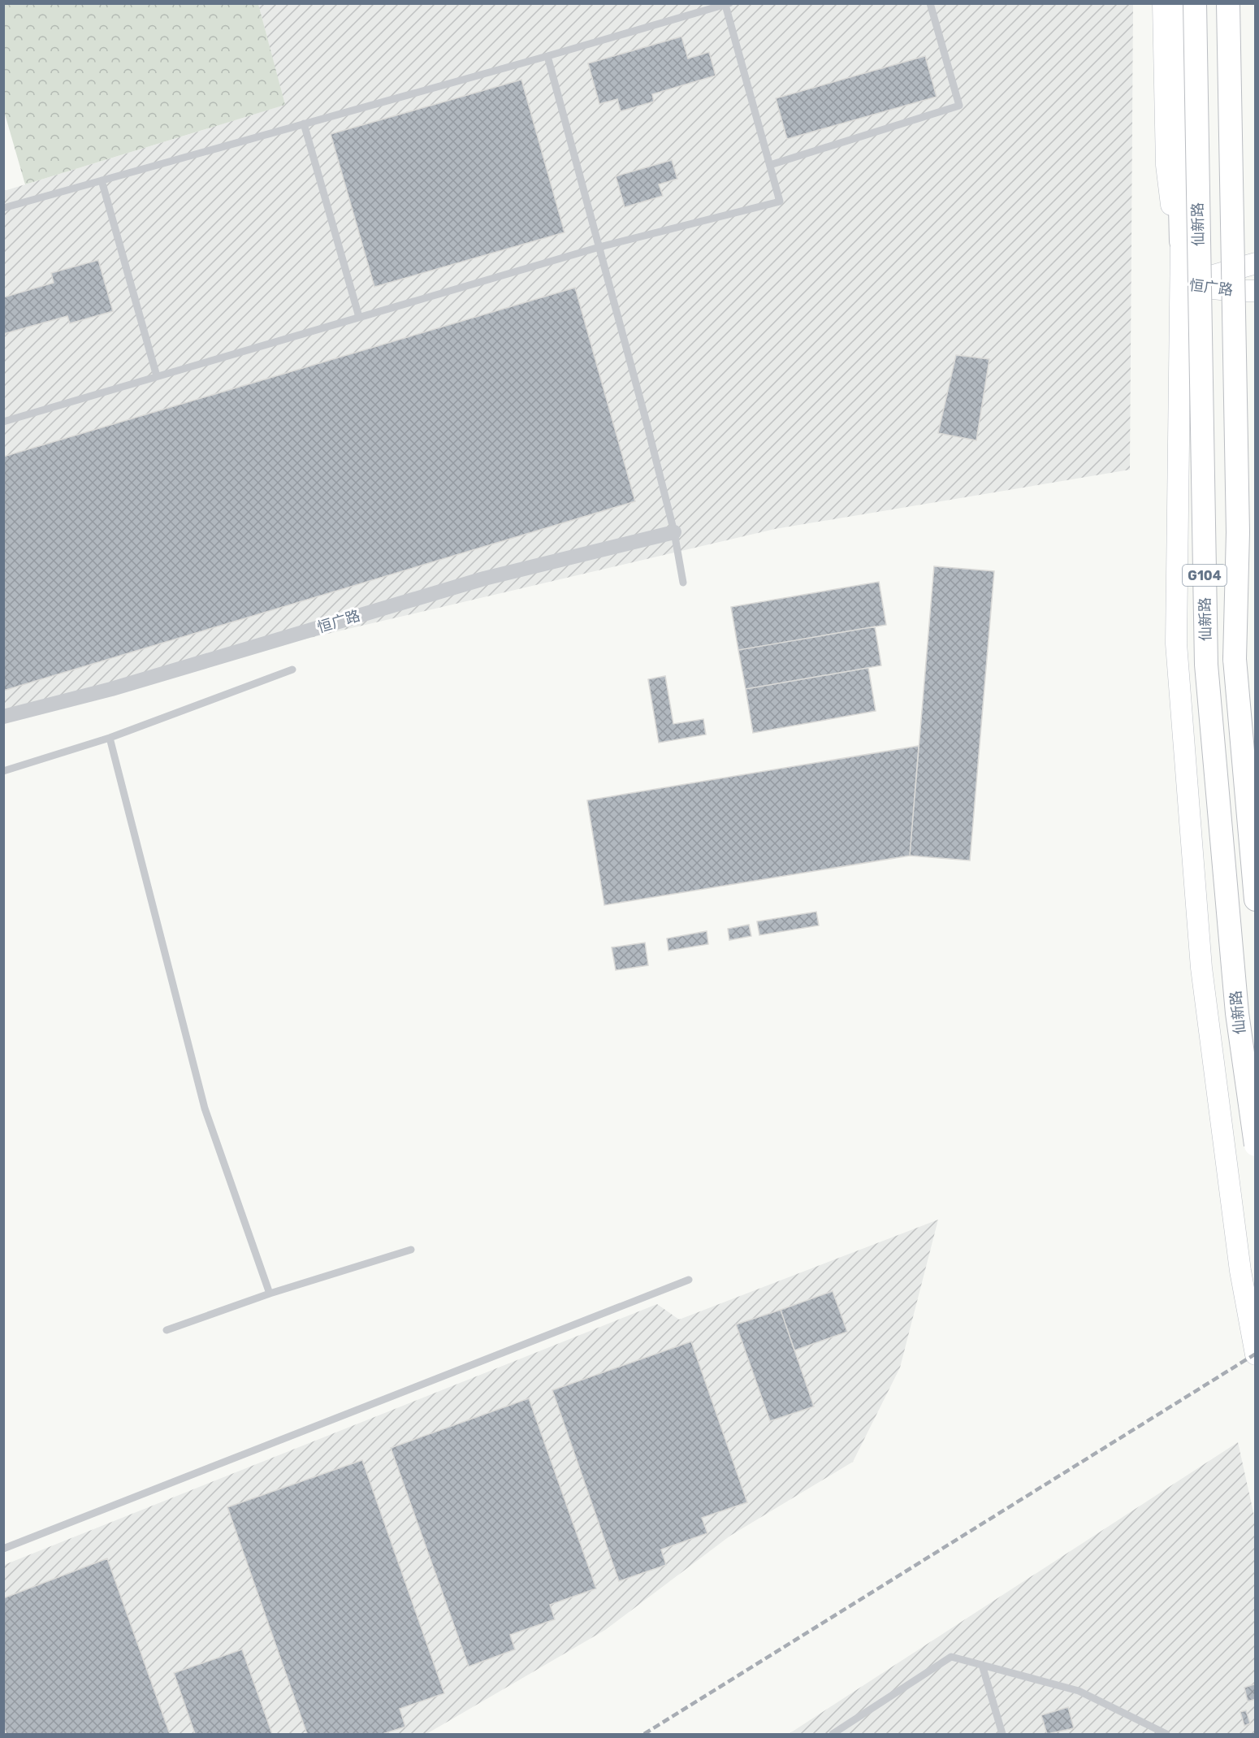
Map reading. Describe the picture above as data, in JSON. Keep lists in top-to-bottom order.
{
  "streets": {
    "main road": ["仙新路", "恒广路", "G104"]
  },
  "crossings": [
    ["仙新路", "恒广路"]
  ]
}
